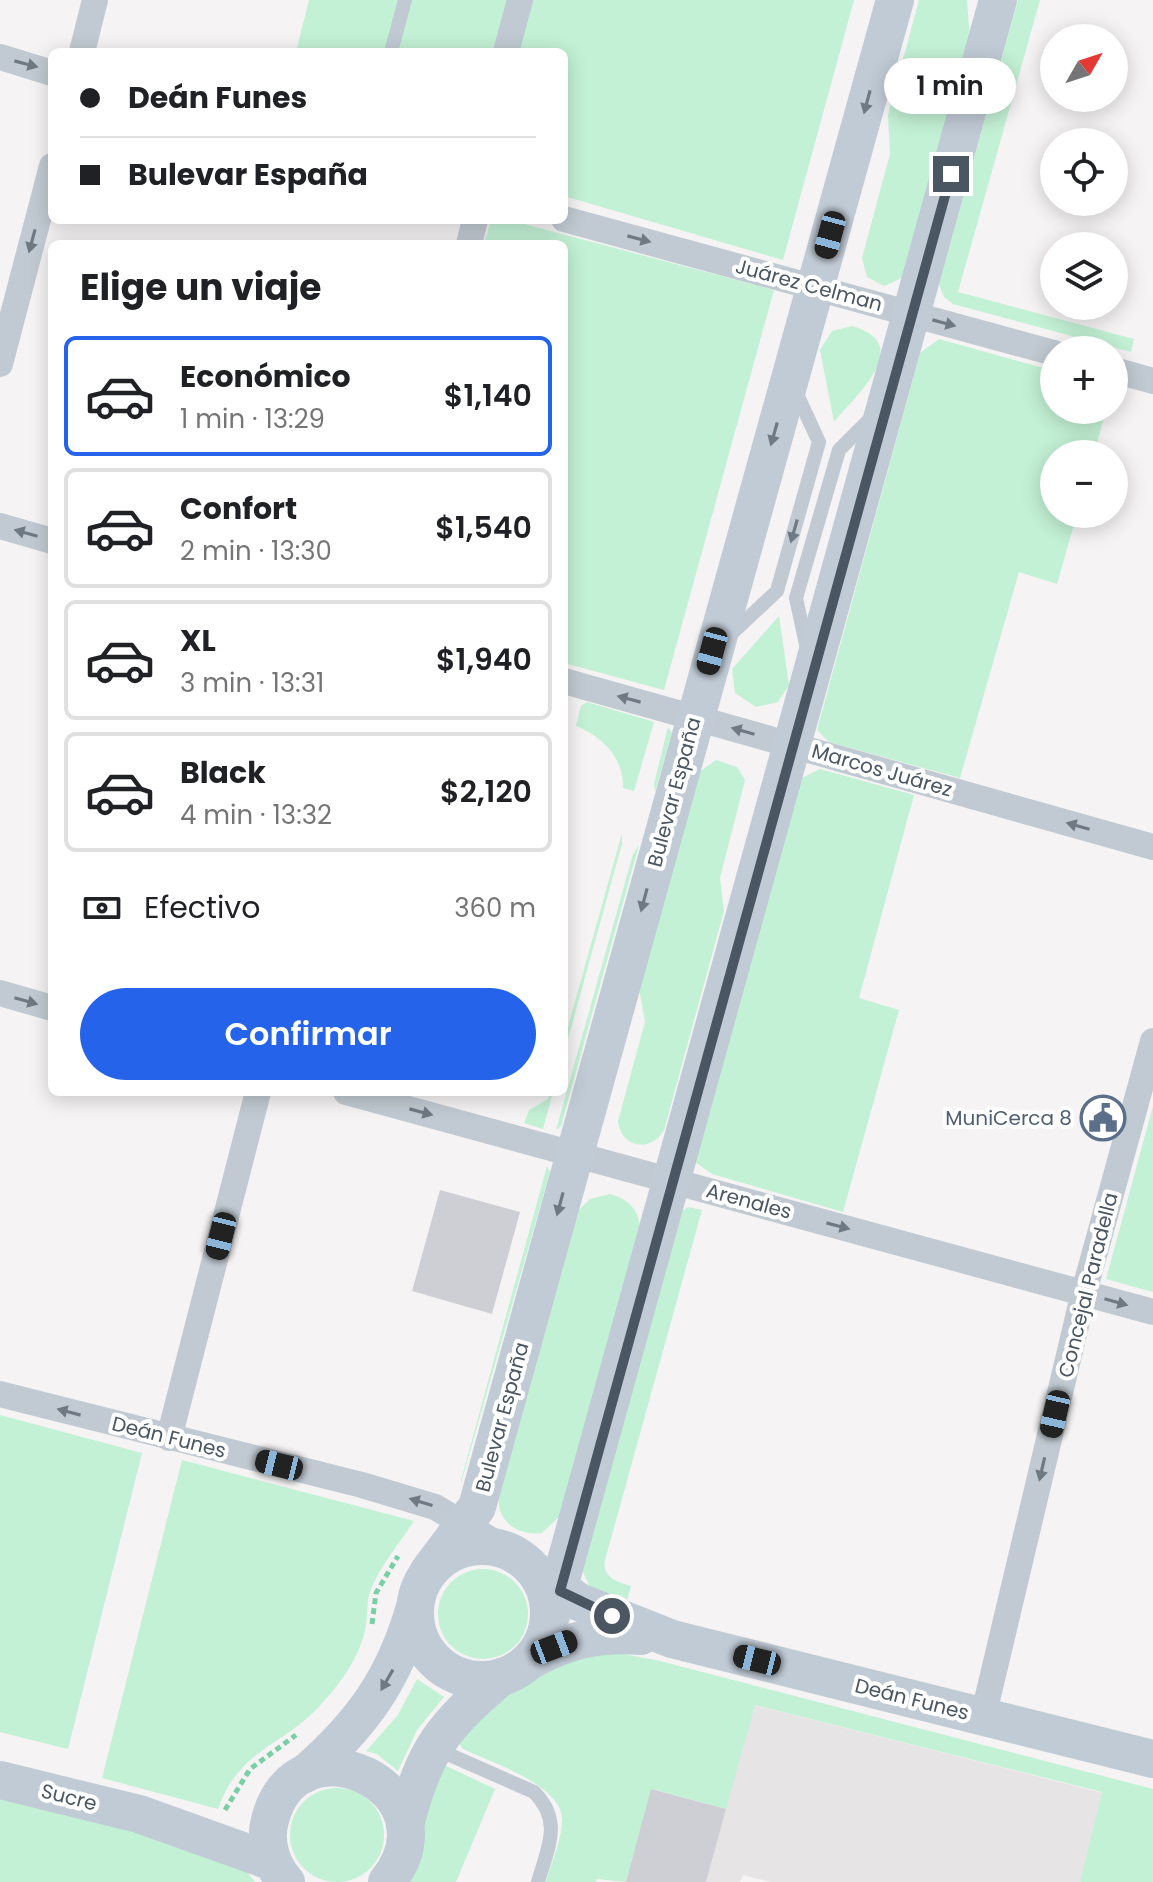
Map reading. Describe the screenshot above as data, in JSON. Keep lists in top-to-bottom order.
{
  "streets": {
    "main road": ["Bulevar España", "Deán Funes", "Sucre"],
    "street": [
      "Juárez Celman",
      "Marcos Juárez",
      "Arenales",
      "Concejal Paradella"
    ]
  },
  "crossings": [
    ["Juárez Celman", "Bulevar España"],
    ["Marcos Juárez", "Bulevar España"],
    ["Bulevar España", "Arenales"],
    ["Bulevar España", "Deán Funes"],
    ["Arenales", "Concejal Paradella"],
    ["Concejal Paradella", "Deán Funes"]
  ],
  "one_way": [
    "Juárez Celman",
    "Marcos Juárez",
    "Arenales",
    "Concejal Paradella",
    "Deán Funes"
  ],
  "places": {
    "public building": ["MuniCerca 8"]
  },
  "north": "top right",
  "page": {
    "map_buttons": ["+", "−"],
    "banner": ["Deán Funes", "Bulevar España"],
    "bubble": "1 min",
    "heading": "Elige un viaje",
    "list": [
      {
        "name": "Económico",
        "note": "1 min · 13:29",
        "value": "$1,140"
      },
      {
        "name": "Confort",
        "note": "2 min · 13:30",
        "value": "$1,540"
      },
      {
        "name": "XL",
        "note": "3 min · 13:31",
        "value": "$1,940"
      },
      {
        "name": "Black",
        "note": "4 min · 13:32",
        "value": "$2,120"
      }
    ],
    "pay": ["Efectivo", "360 m"],
    "buttons": "Confirmar"
  }
}
